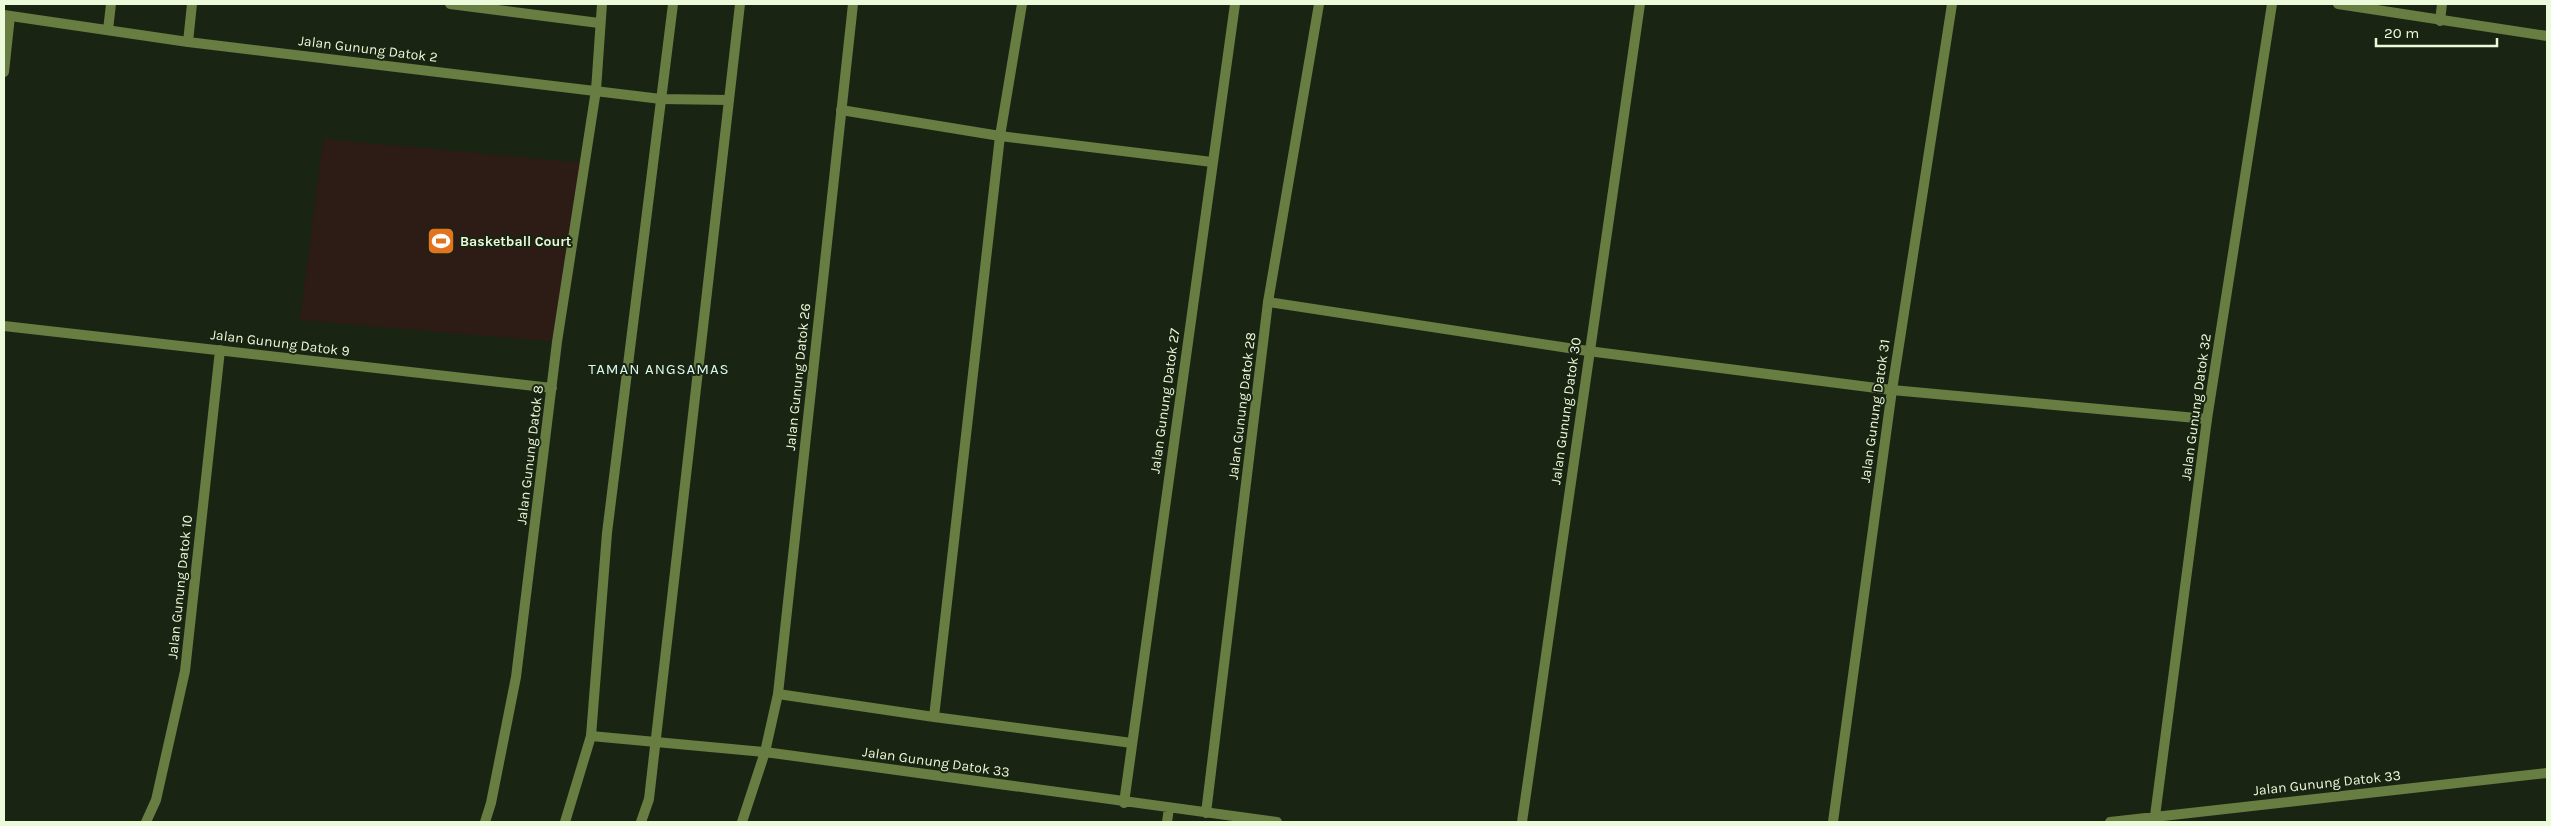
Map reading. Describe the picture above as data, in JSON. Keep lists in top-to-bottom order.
{
  "streets": {
    "street": [
      "Jalan Gunung Datok 2",
      "Jalan Gunung Datok 9",
      "Jalan Gunung Datok 26",
      "Jalan Gunung Datok 27",
      "Jalan Gunung Datok 28",
      "Jalan Gunung Datok 32",
      "Jalan Gunung Datok 30",
      "Jalan Gunung Datok 31",
      "Jalan Gunung Datok 8",
      "Jalan Gunung Datok 10",
      "Jalan Gunung Datok 33"
    ]
  },
  "crossings": [
    ["Jalan Gunung Datok 2", "Jalan Gunung Datok 8"],
    ["Jalan Gunung Datok 9", "Jalan Gunung Datok 8"],
    ["Jalan Gunung Datok 9", "Jalan Gunung Datok 10"],
    ["Jalan Gunung Datok 26", "Jalan Gunung Datok 33"],
    ["Jalan Gunung Datok 27", "Jalan Gunung Datok 33"],
    ["Jalan Gunung Datok 28", "Jalan Gunung Datok 33"],
    ["Jalan Gunung Datok 32", "Jalan Gunung Datok 33"]
  ],
  "districts": ["TAMAN ANGSAMAS"],
  "places": {
    "sports": ["Basketball Court"]
  },
  "scale_bar": "20 m"
}
